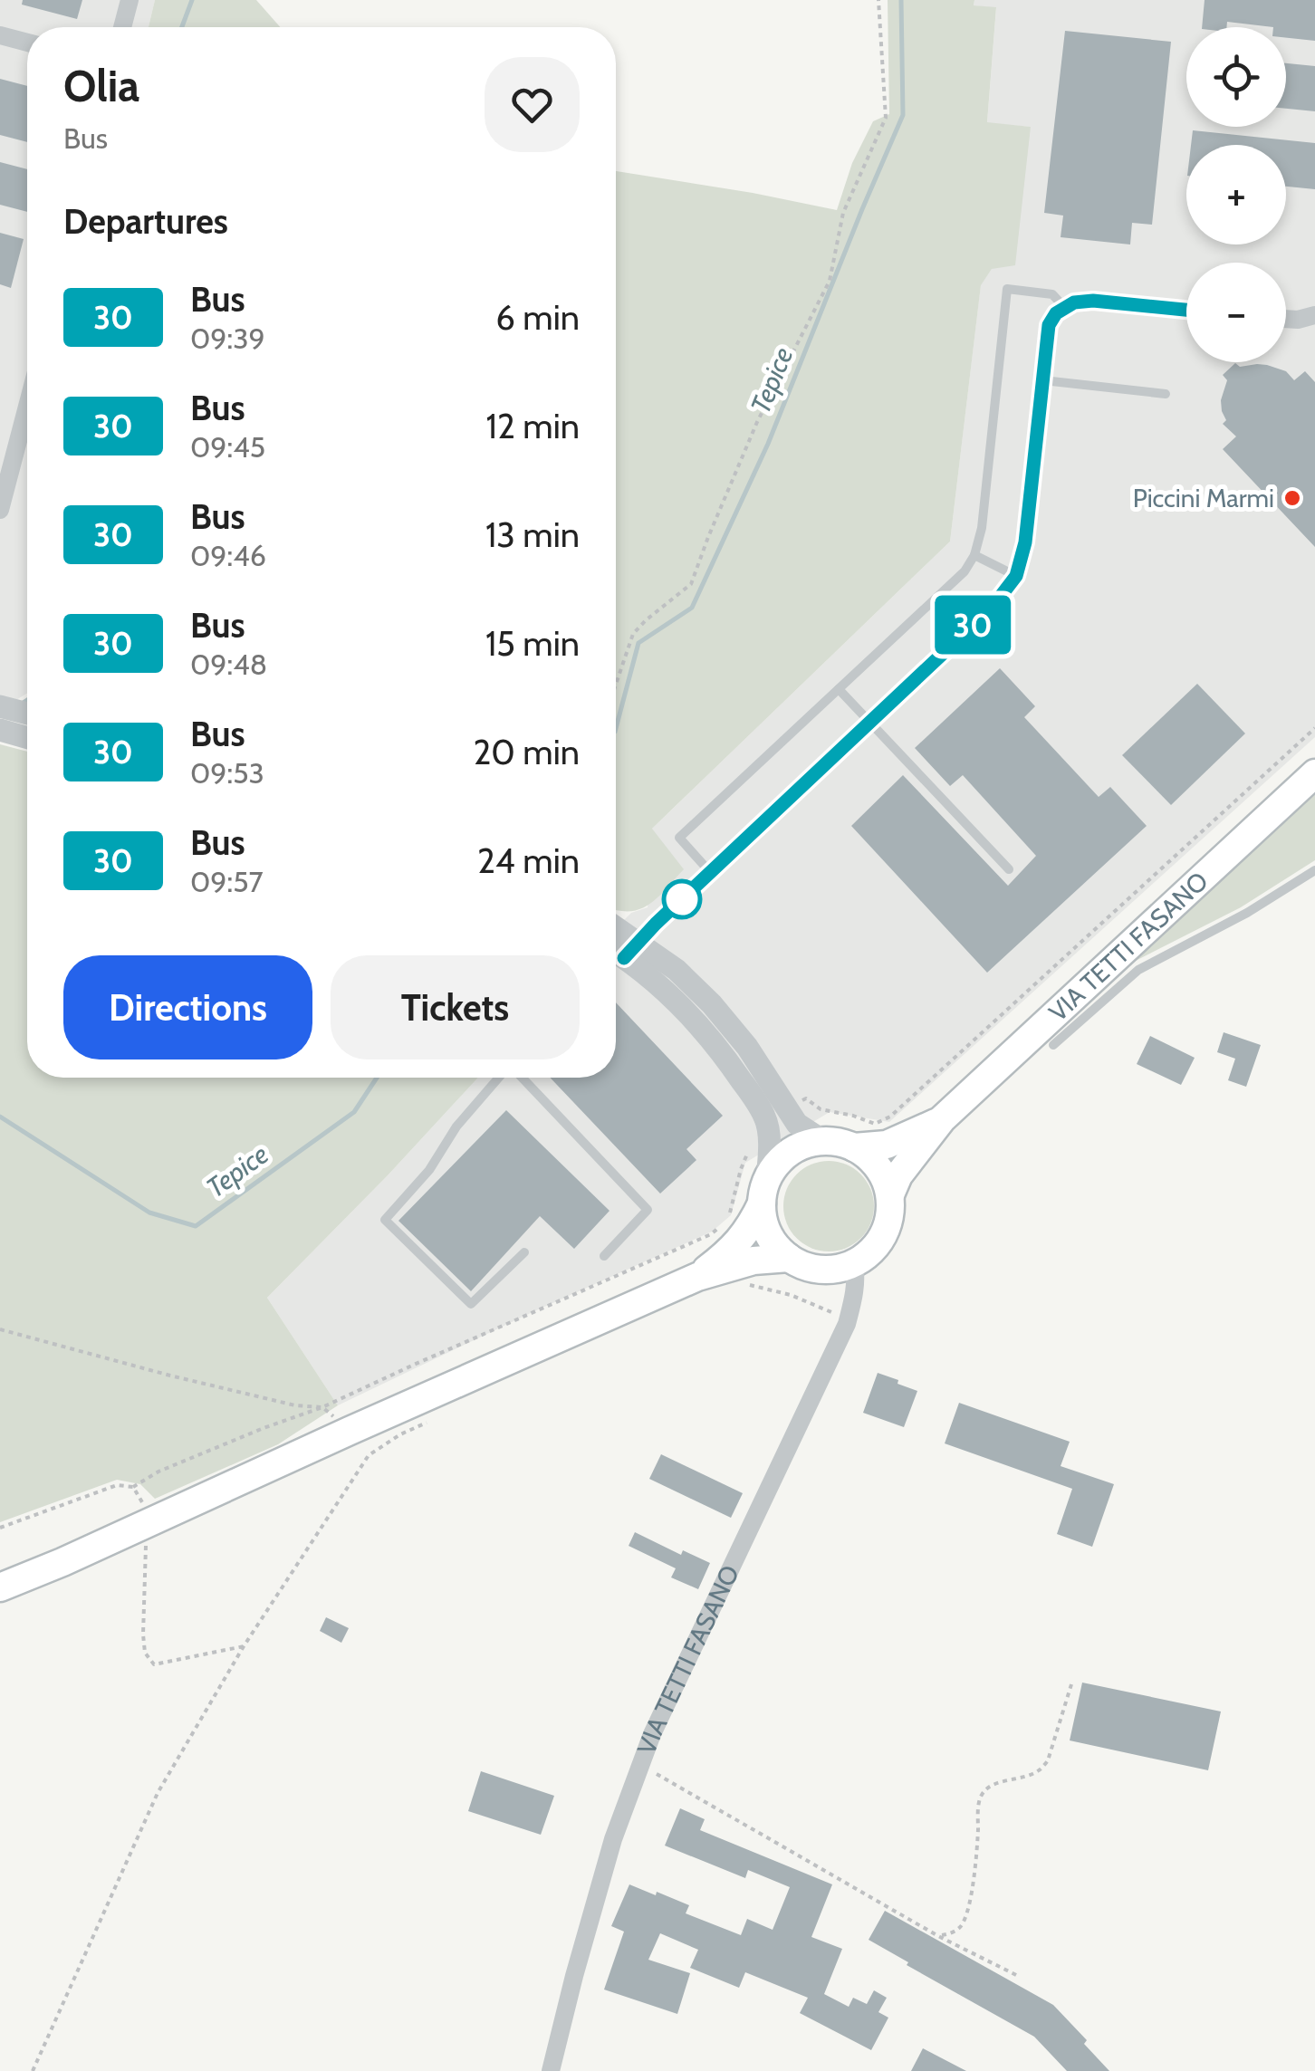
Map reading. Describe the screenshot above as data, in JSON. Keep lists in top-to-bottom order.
{
  "streets": {
    "main road": ["VIA TETTI FASANO"]
  },
  "water": ["Tepice"],
  "places": ["Piccini Marmi"],
  "lines": ["bus line 30"],
  "page": {
    "on_map": "30",
    "map_buttons": ["+", "−"],
    "heading": [
      ["Olia", "Bus"],
      "Departures"
    ],
    "list": [
      {
        "mark": "30",
        "name": "Bus",
        "note": "09:39",
        "value": "6 min"
      },
      {
        "mark": "30",
        "name": "Bus",
        "note": "09:45",
        "value": "12 min"
      },
      {
        "mark": "30",
        "name": "Bus",
        "note": "09:46",
        "value": "13 min"
      },
      {
        "mark": "30",
        "name": "Bus",
        "note": "09:48",
        "value": "15 min"
      },
      {
        "mark": "30",
        "name": "Bus",
        "note": "09:53",
        "value": "20 min"
      },
      {
        "mark": "30",
        "name": "Bus",
        "note": "09:57",
        "value": "24 min"
      }
    ],
    "buttons": ["Directions", "Tickets"]
  }
}
